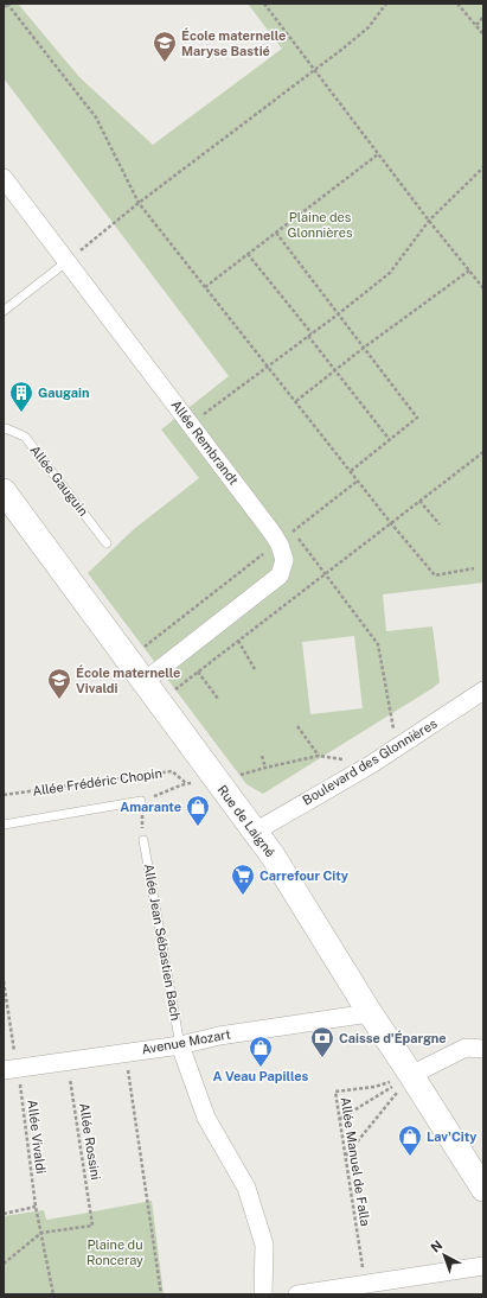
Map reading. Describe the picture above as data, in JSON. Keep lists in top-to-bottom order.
{
  "streets": {
    "street": [
      "Allée Rembrandt",
      "Boulevard des Glonnières",
      "Rue de Laigné",
      "Avenue Mozart"
    ],
    "lane": ["Allée Gauguin", "Allée Frédéric Chopin", "Allée Jean Sébastien Bach"],
    "path": ["Allée Vivaldi", "Allée Rossini", "Allée Manuel de Falla"]
  },
  "crossings": [
    ["Allée Rembrandt", "Rue de Laigné"],
    ["Boulevard des Glonnières", "Rue de Laigné"],
    ["Rue de Laigné", "Avenue Mozart"],
    ["Rue de Laigné", "Allée Manuel de Falla"],
    ["Allée Jean Sébastien Bach", "Avenue Mozart"],
    ["Avenue Mozart", "Allée Vivaldi"],
    ["Avenue Mozart", "Allée Rossini"],
    ["Allée Vivaldi", "Allée Rossini"]
  ],
  "parks": ["Plaine des Glonnières", "Plaine du Ronceray"],
  "places": {
    "school or university": ["École maternelle Maryse Bastié", "École maternelle Vivaldi"],
    "building": ["Gaugain"],
    "shop": ["Amarante", "A Veau Papilles", "Lav'City"],
    "supermarket": ["Carrefour City"],
    "bank": ["Caisse d'Épargne"]
  },
  "north": "top left"
}
